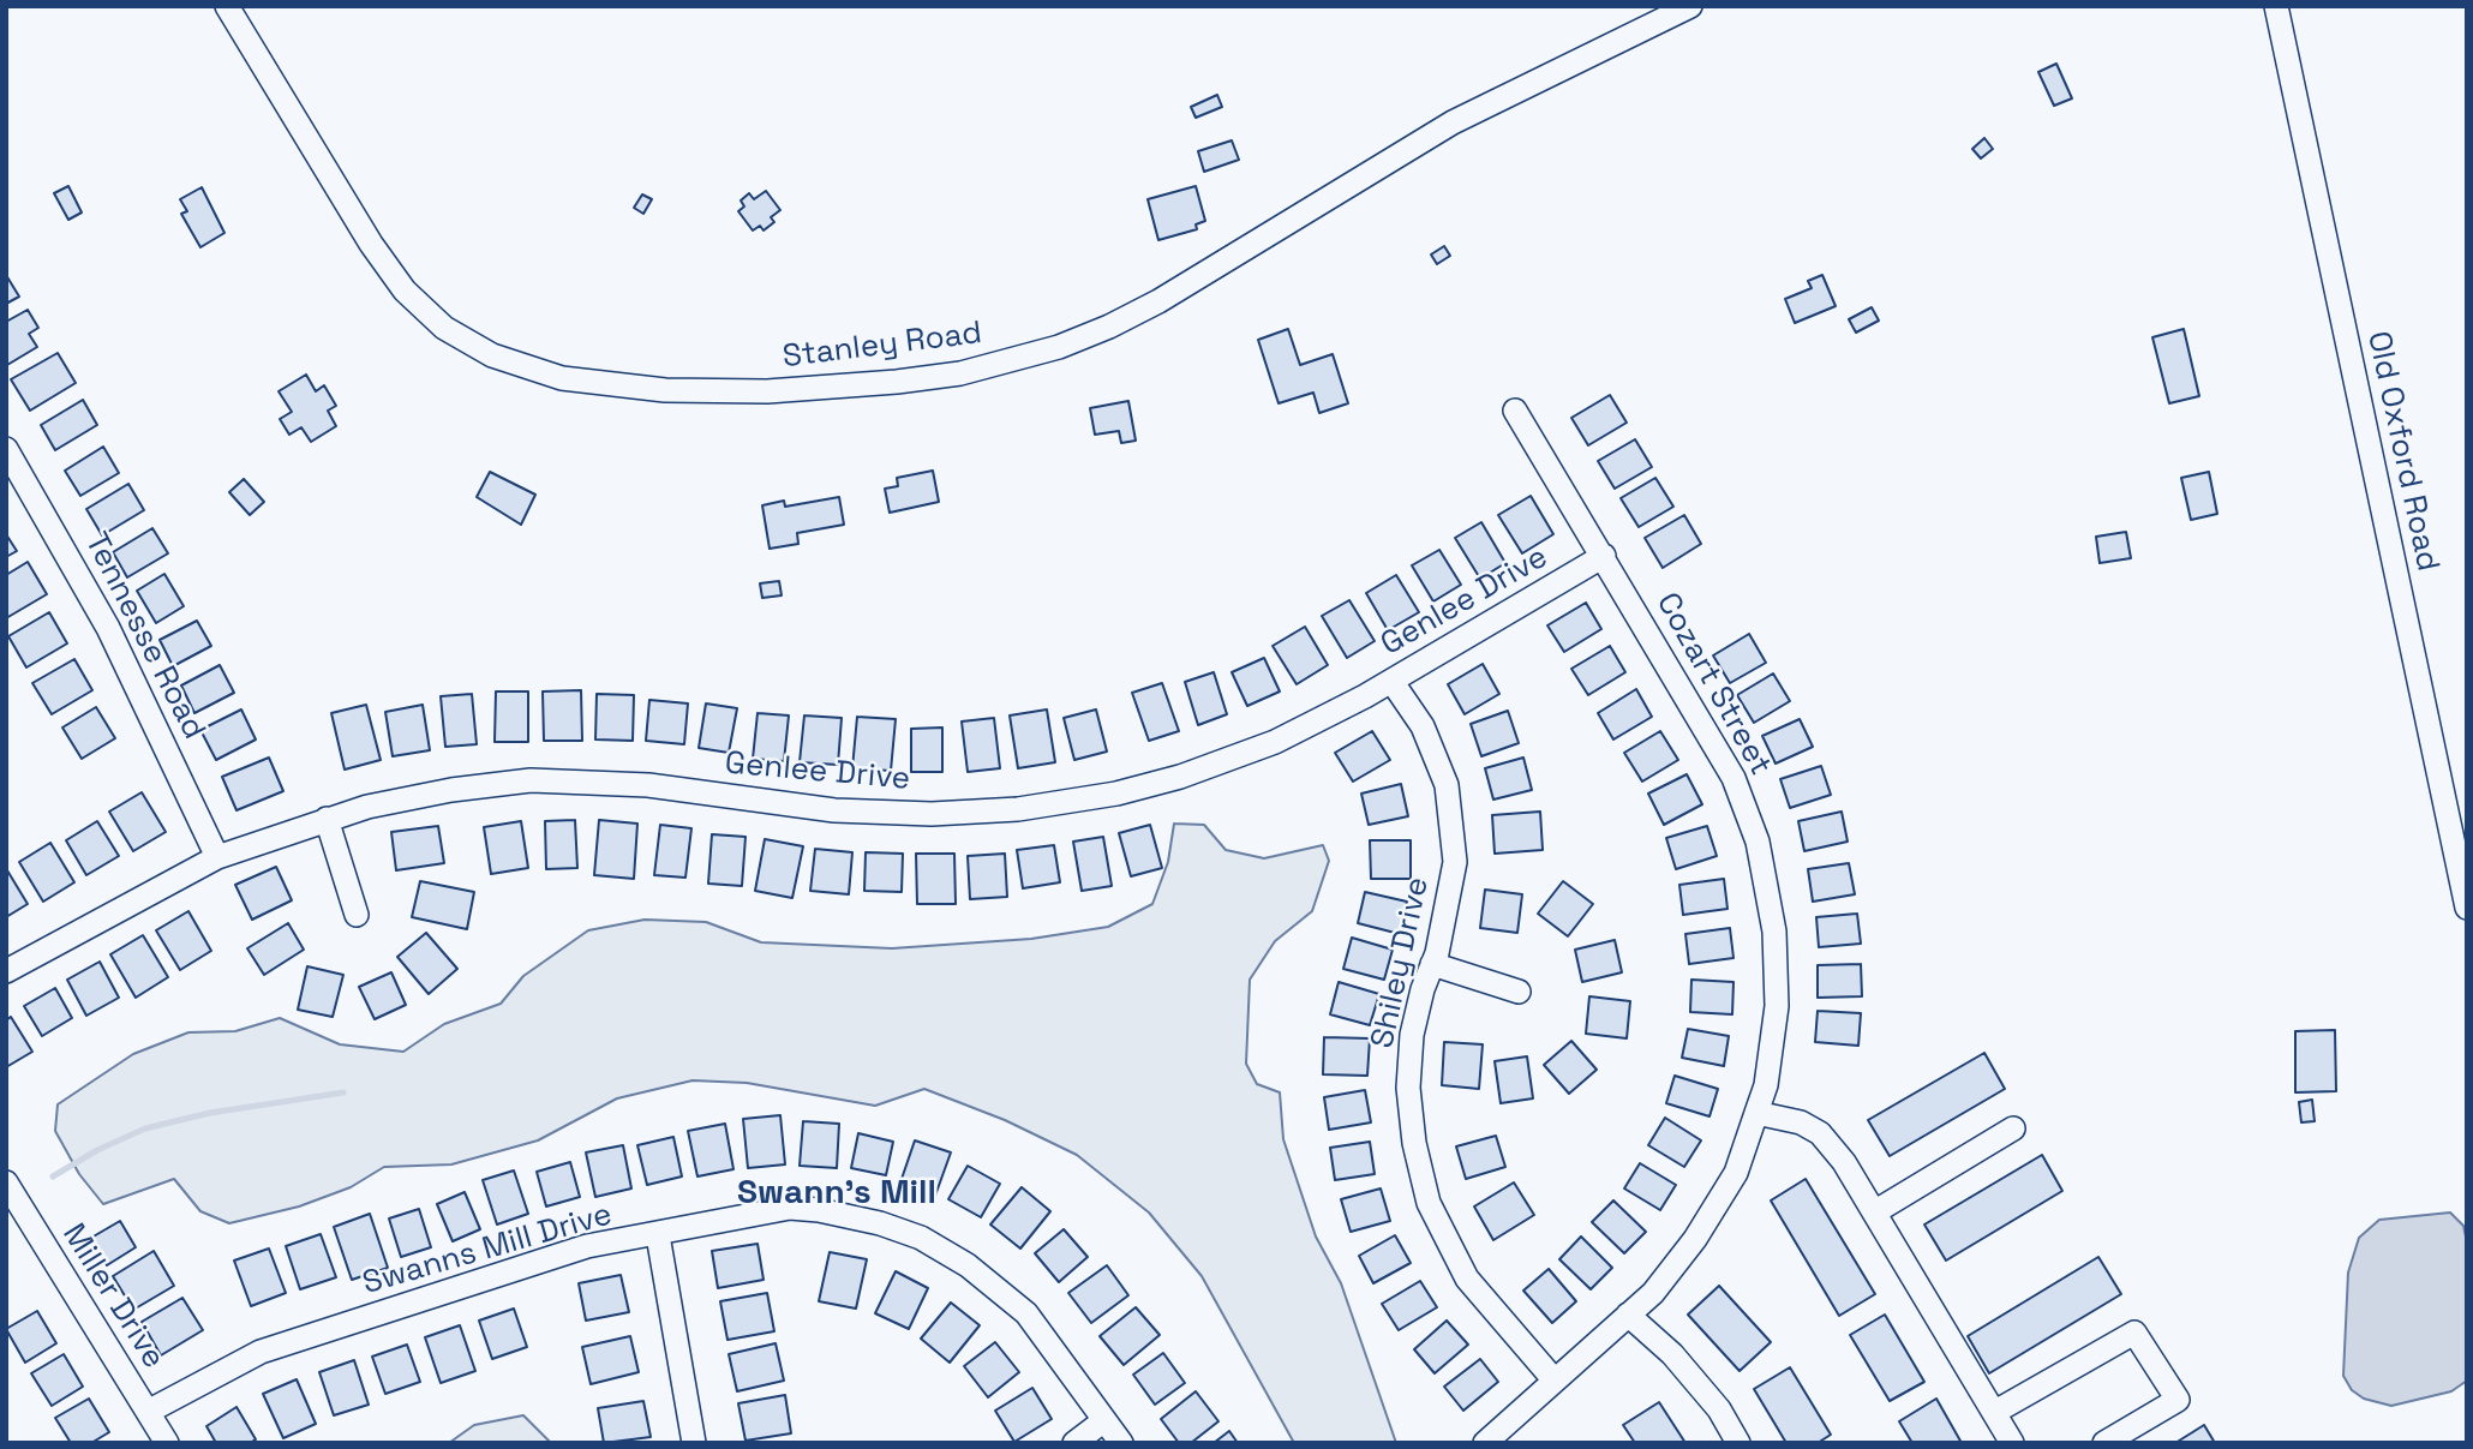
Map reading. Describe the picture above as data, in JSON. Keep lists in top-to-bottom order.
{
  "streets": {
    "street": [
      "Stanley Road",
      "Old Oxford Road",
      "Genlee Drive",
      "Tennesse Road",
      "Cozart Street",
      "Shiley Drive",
      "Swanns Mill Drive",
      "Miller Drive"
    ]
  },
  "crossings": [
    ["Genlee Drive", "Tennesse Road"],
    ["Genlee Drive", "Cozart Street"],
    ["Genlee Drive", "Shiley Drive"],
    ["Cozart Street", "Shiley Drive"],
    ["Swanns Mill Drive", "Miller Drive"]
  ],
  "districts": ["Swann's Mill"]
}
